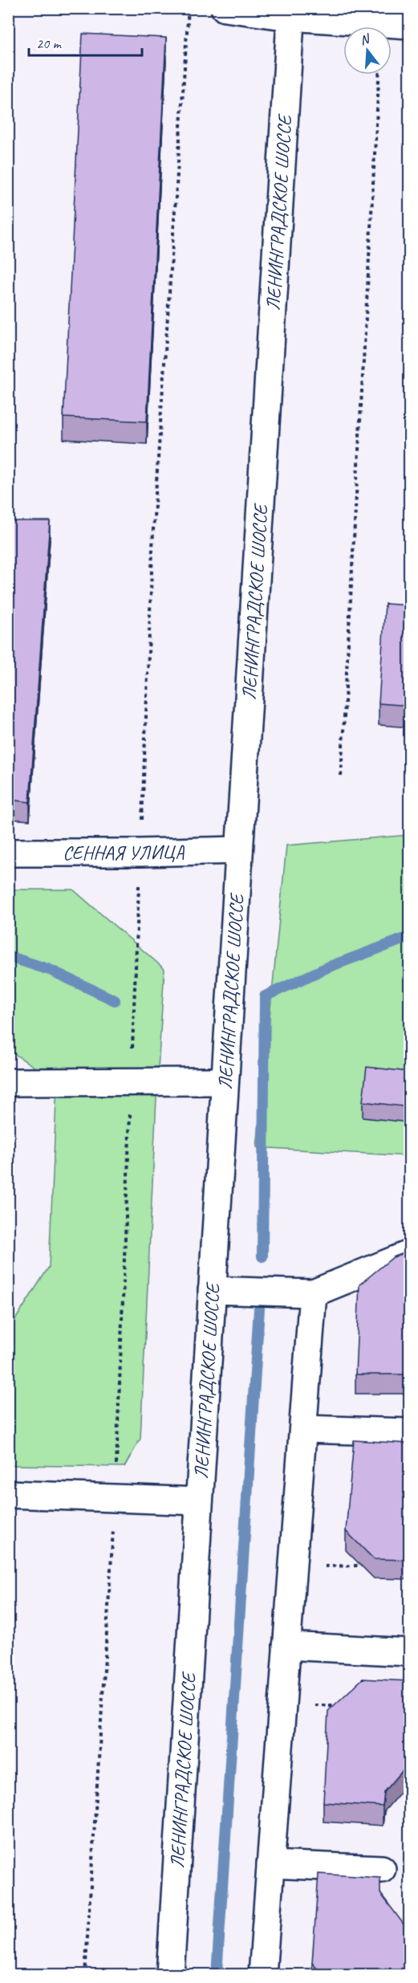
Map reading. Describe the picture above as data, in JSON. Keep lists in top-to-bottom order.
{
  "streets": {
    "main road": ["ЛЕНИНГРАДСКОЕ ШОССЕ", "СЕННАЯ УЛИЦА"]
  },
  "crossings": [
    ["ЛЕНИНГРАДСКОЕ ШОССЕ", "СЕННАЯ УЛИЦА"]
  ],
  "scale_bar": "20 m",
  "north": "top"
}
